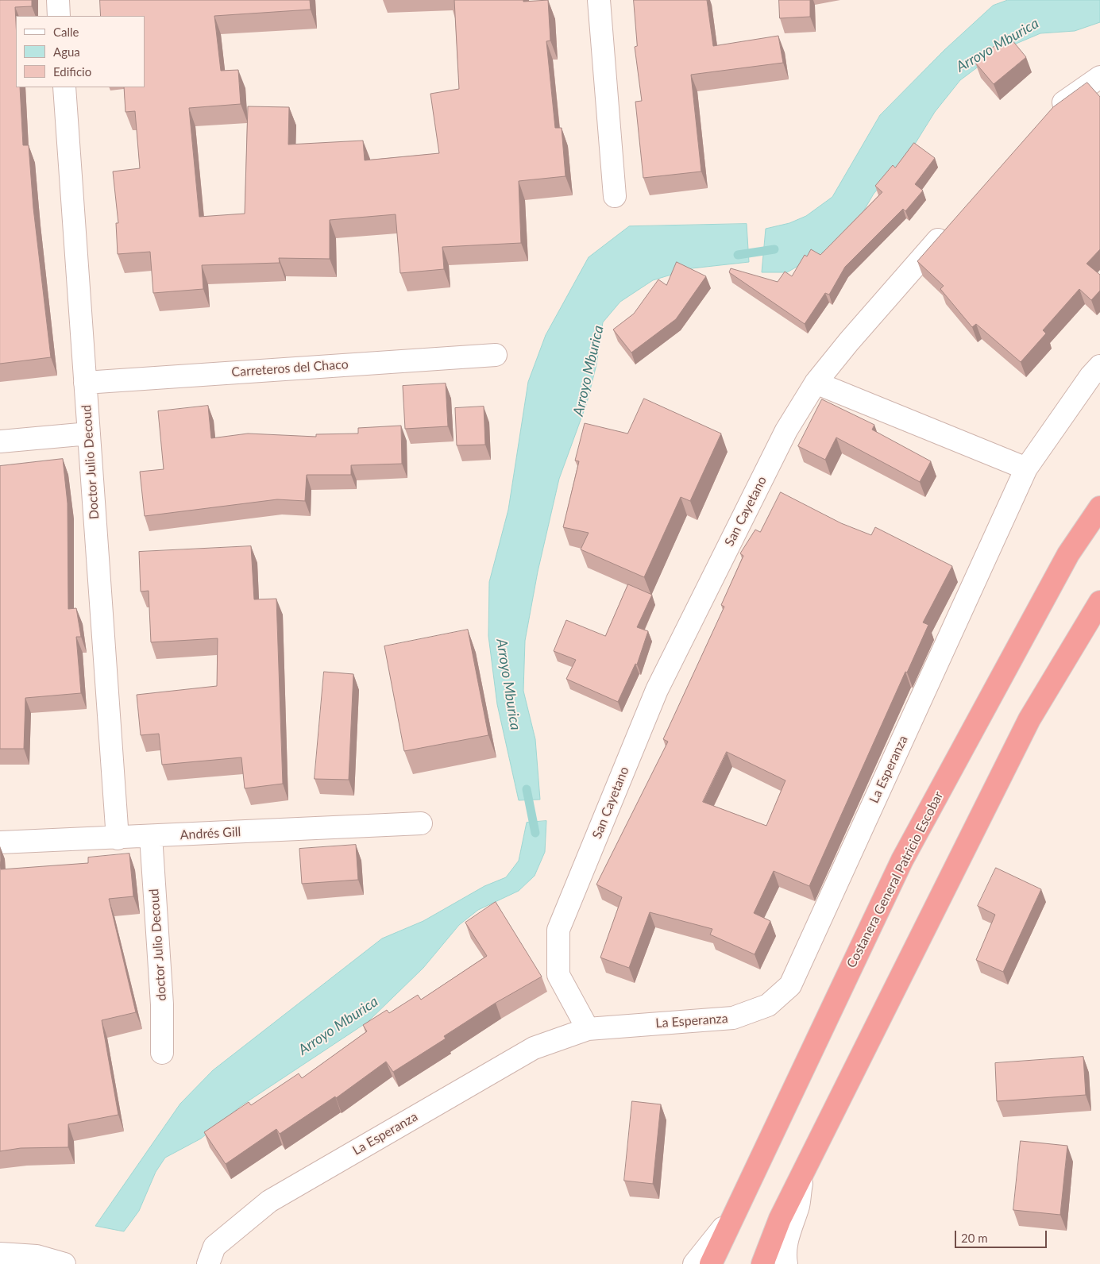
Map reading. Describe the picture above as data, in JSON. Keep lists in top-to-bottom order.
{
  "streets": {
    "highway": ["Costanera General Patricio Escobar"],
    "street": [
      "Carreteros del Chaco",
      "Doctor Julio Decoud",
      "San Cayetano",
      "La Esperanza",
      "Andrés Gill",
      "doctor Julio Decoud"
    ]
  },
  "crossings": [
    ["Carreteros del Chaco", "Doctor Julio Decoud"],
    ["Doctor Julio Decoud", "Andrés Gill"],
    ["San Cayetano", "La Esperanza"],
    ["Andrés Gill", "doctor Julio Decoud"]
  ],
  "water": ["Arroyo Mburica"],
  "legend": ["Calle", "Agua", "Edificio"],
  "scale_bar": "20 m"
}
